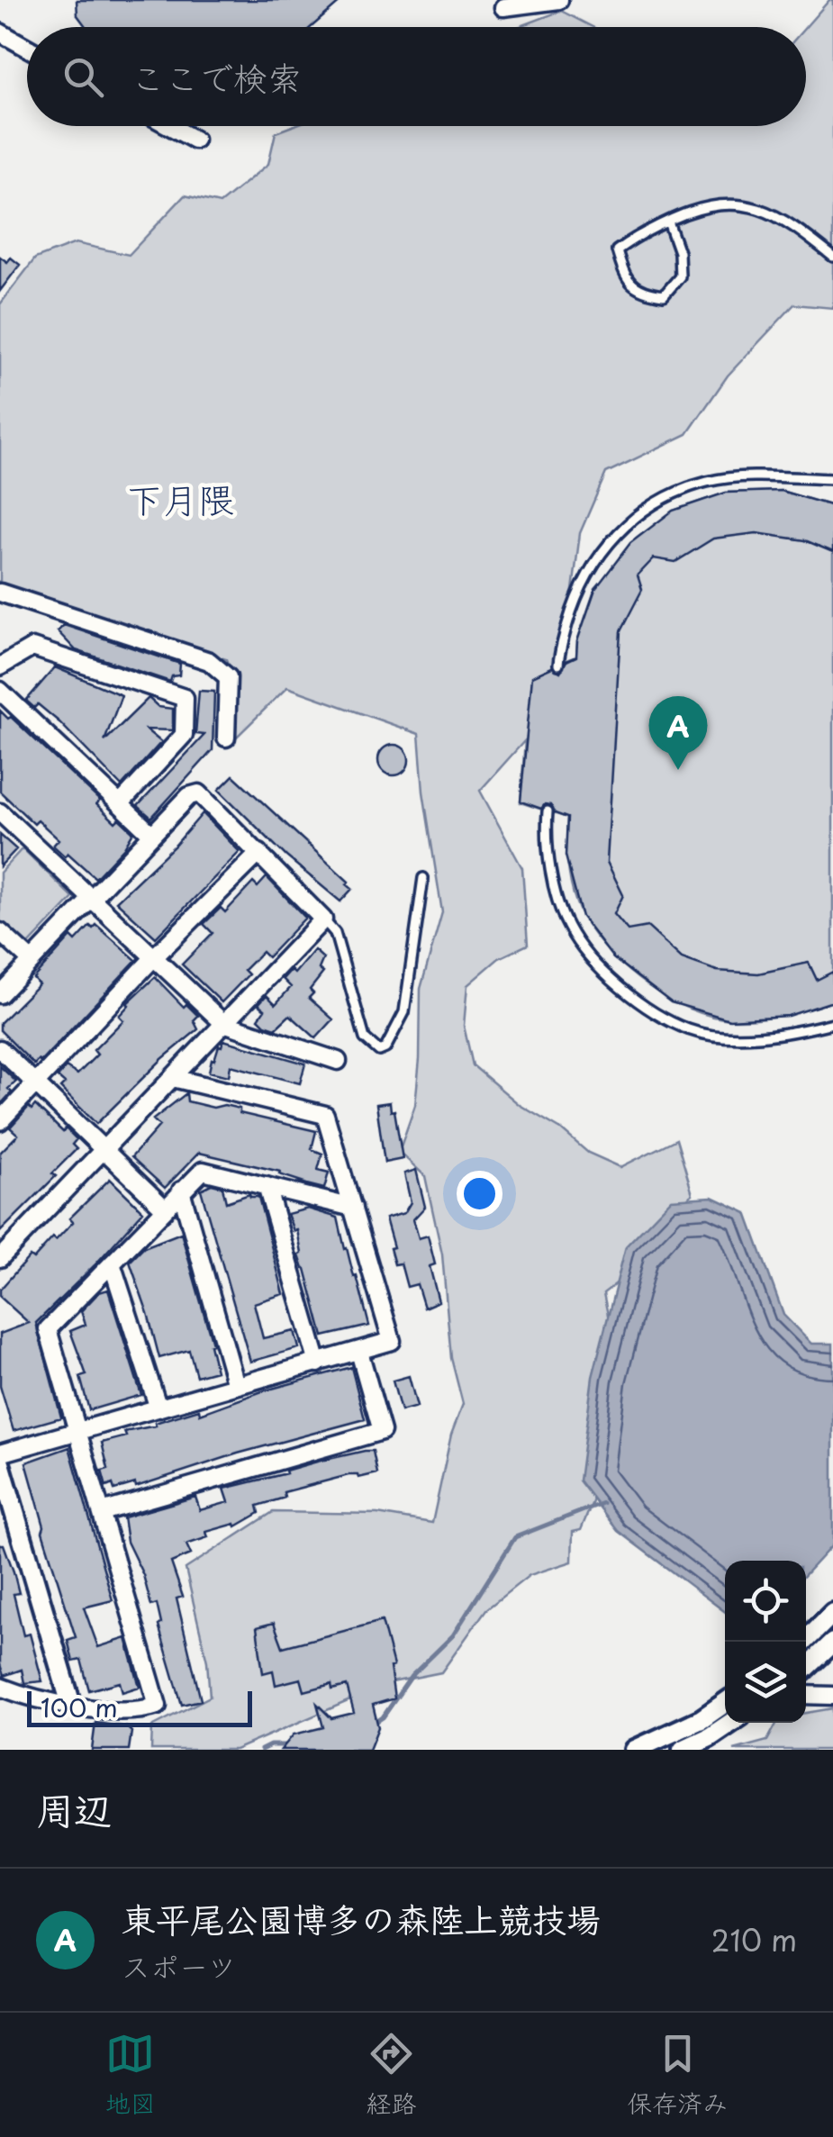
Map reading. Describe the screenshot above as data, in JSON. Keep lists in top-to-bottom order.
{
  "districts": ["下月隈"],
  "scale_bar": "100 m",
  "page": {
    "search": "ここで検索",
    "pins": "A",
    "scale": "100 m",
    "heading": "周辺",
    "list": [
      {
        "mark": "A",
        "name": "東平尾公園博多の森陸上競技場",
        "note": "スポーツ",
        "value": "210 m"
      }
    ],
    "nav": ["地図", "経路", "保存済み"]
  }
}
